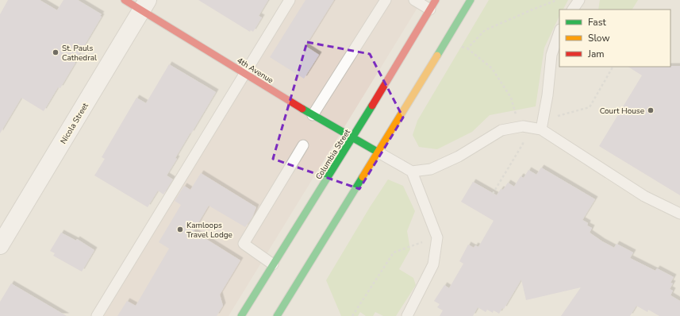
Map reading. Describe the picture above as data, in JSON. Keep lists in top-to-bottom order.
{
  "streets": {
    "main road": ["4th Avenue", "Columbia Street"],
    "street": ["Nicola Street"]
  },
  "crossings": [
    ["4th Avenue", "Nicola Street"],
    ["4th Avenue", "Columbia Street"]
  ],
  "places": ["St. Pauls Cathedral", "Court House", "Kamloops Travel Lodge"],
  "legend": ["Fast", "Slow", "Jam"]
}
